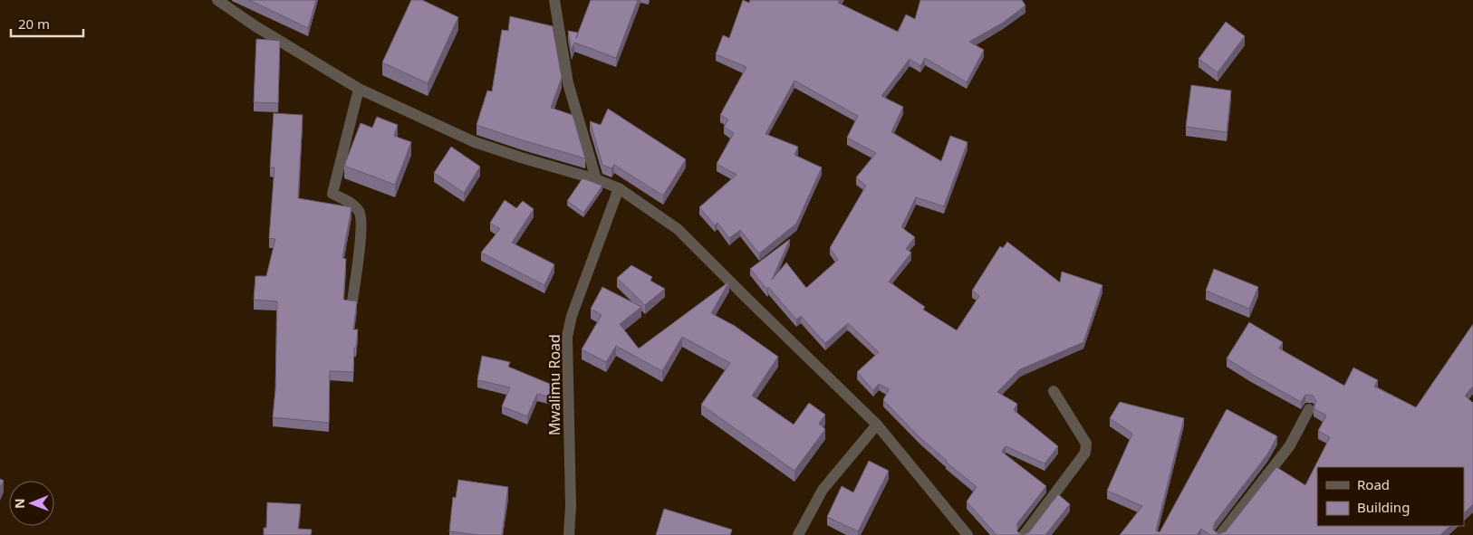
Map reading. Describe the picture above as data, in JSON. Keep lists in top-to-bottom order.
{
  "streets": {
    "street": ["Mwalimu Road"]
  },
  "legend": ["Road", "Building"],
  "scale_bar": "20 m",
  "north": "left"
}
